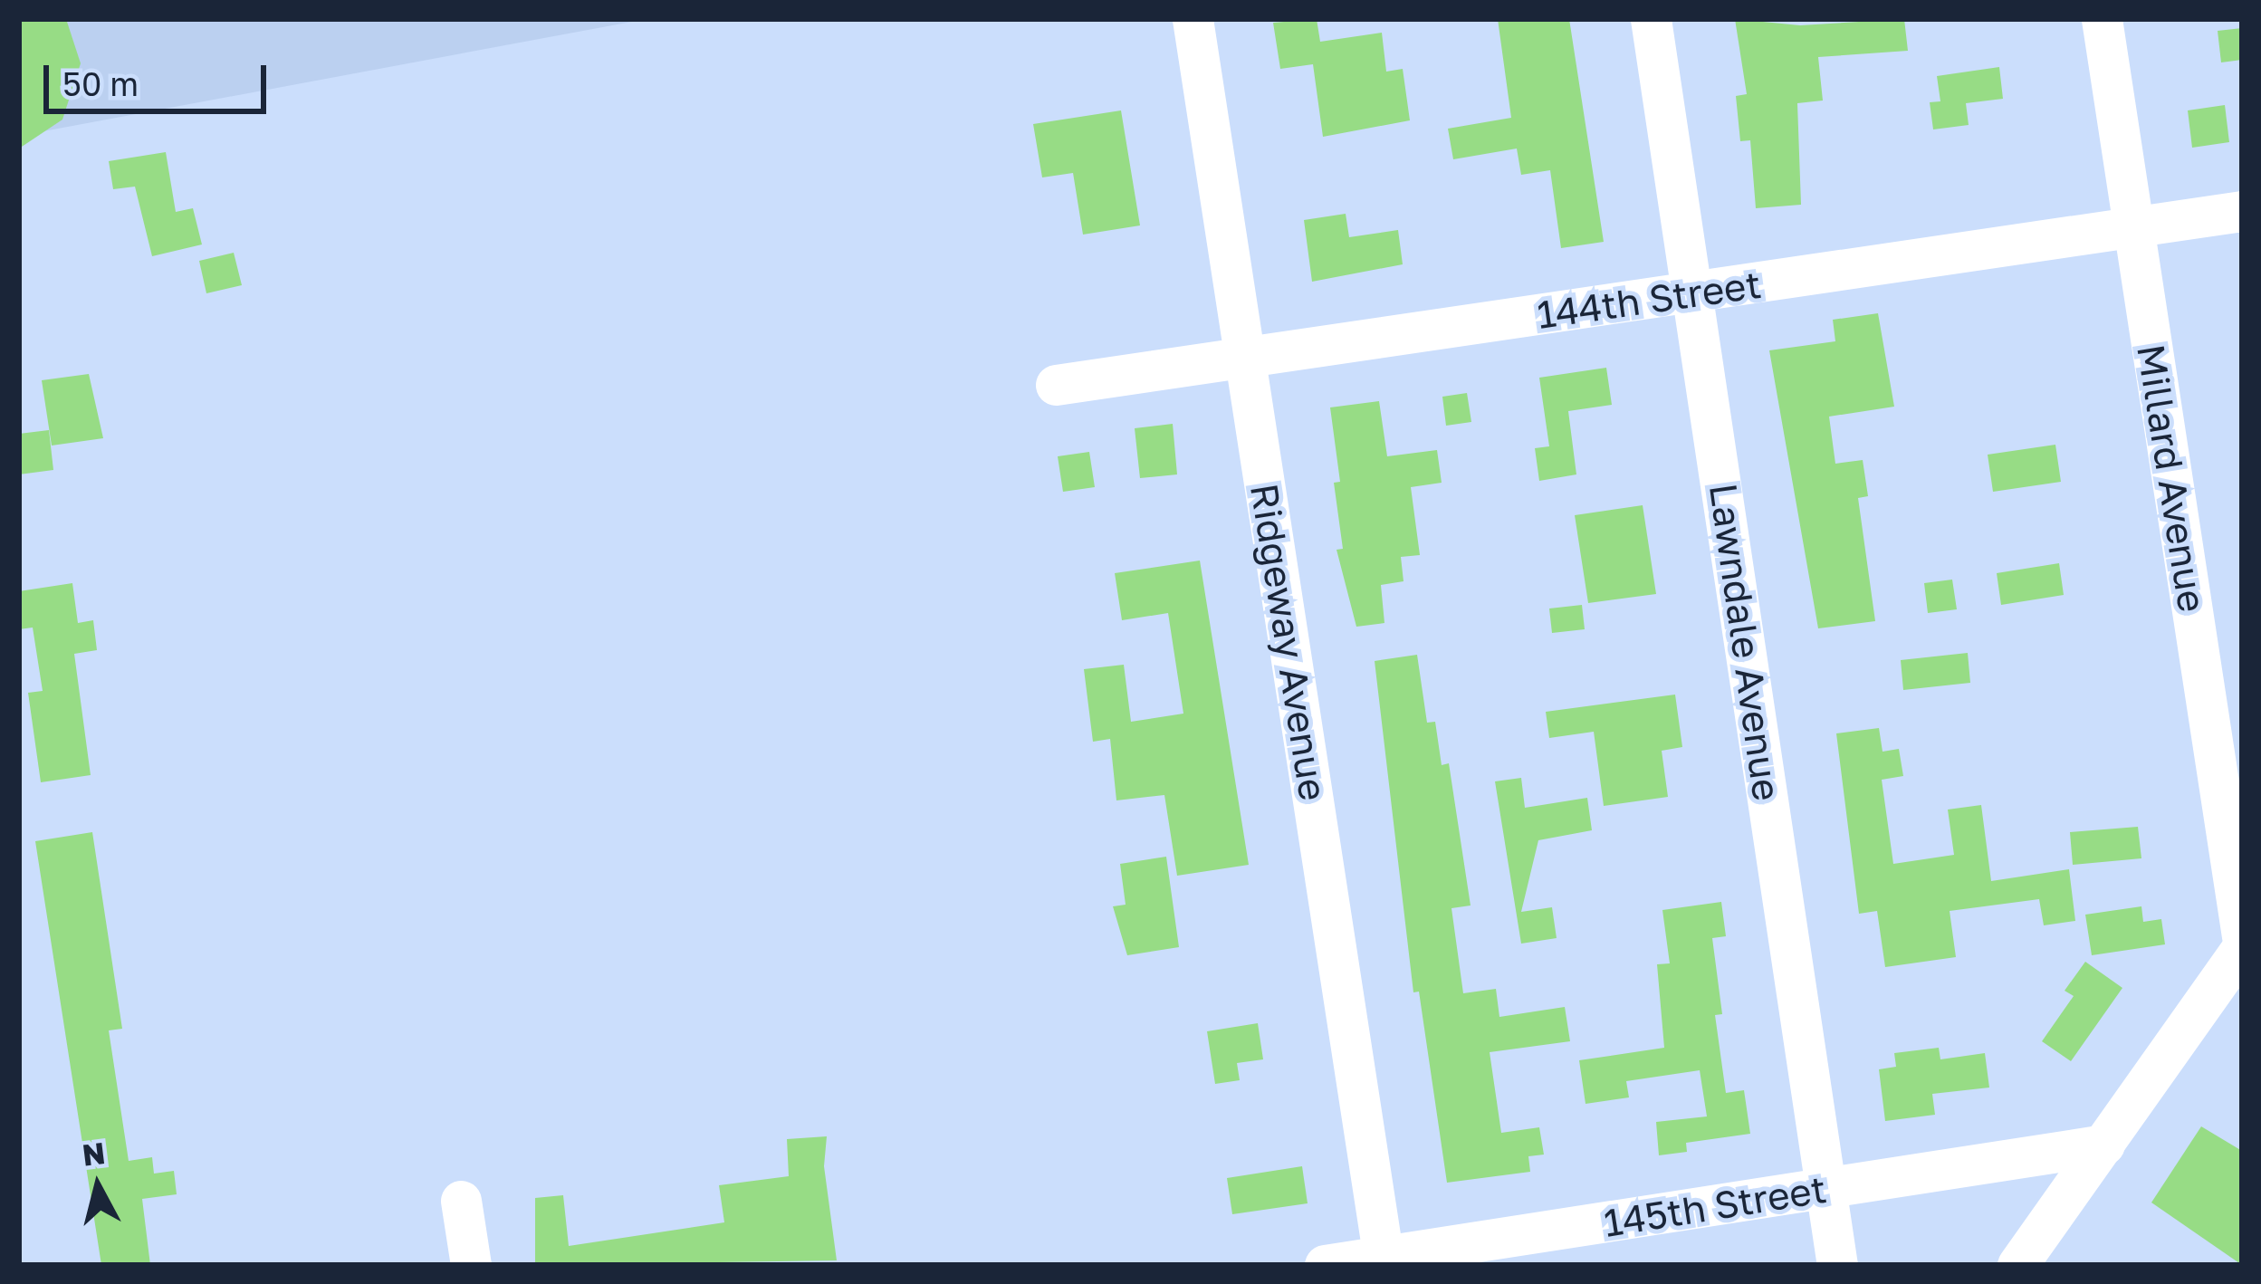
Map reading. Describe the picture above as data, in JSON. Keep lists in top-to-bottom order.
{
  "streets": {
    "street": [
      "144th Street",
      "Millard Avenue",
      "Ridgeway Avenue",
      "Lawndale Avenue",
      "145th Street"
    ]
  },
  "crossings": [
    ["144th Street", "Millard Avenue"],
    ["144th Street", "Ridgeway Avenue"],
    ["144th Street", "Lawndale Avenue"],
    ["Ridgeway Avenue", "145th Street"],
    ["Lawndale Avenue", "145th Street"]
  ],
  "scale_bar": "50 m",
  "north": "top"
}
